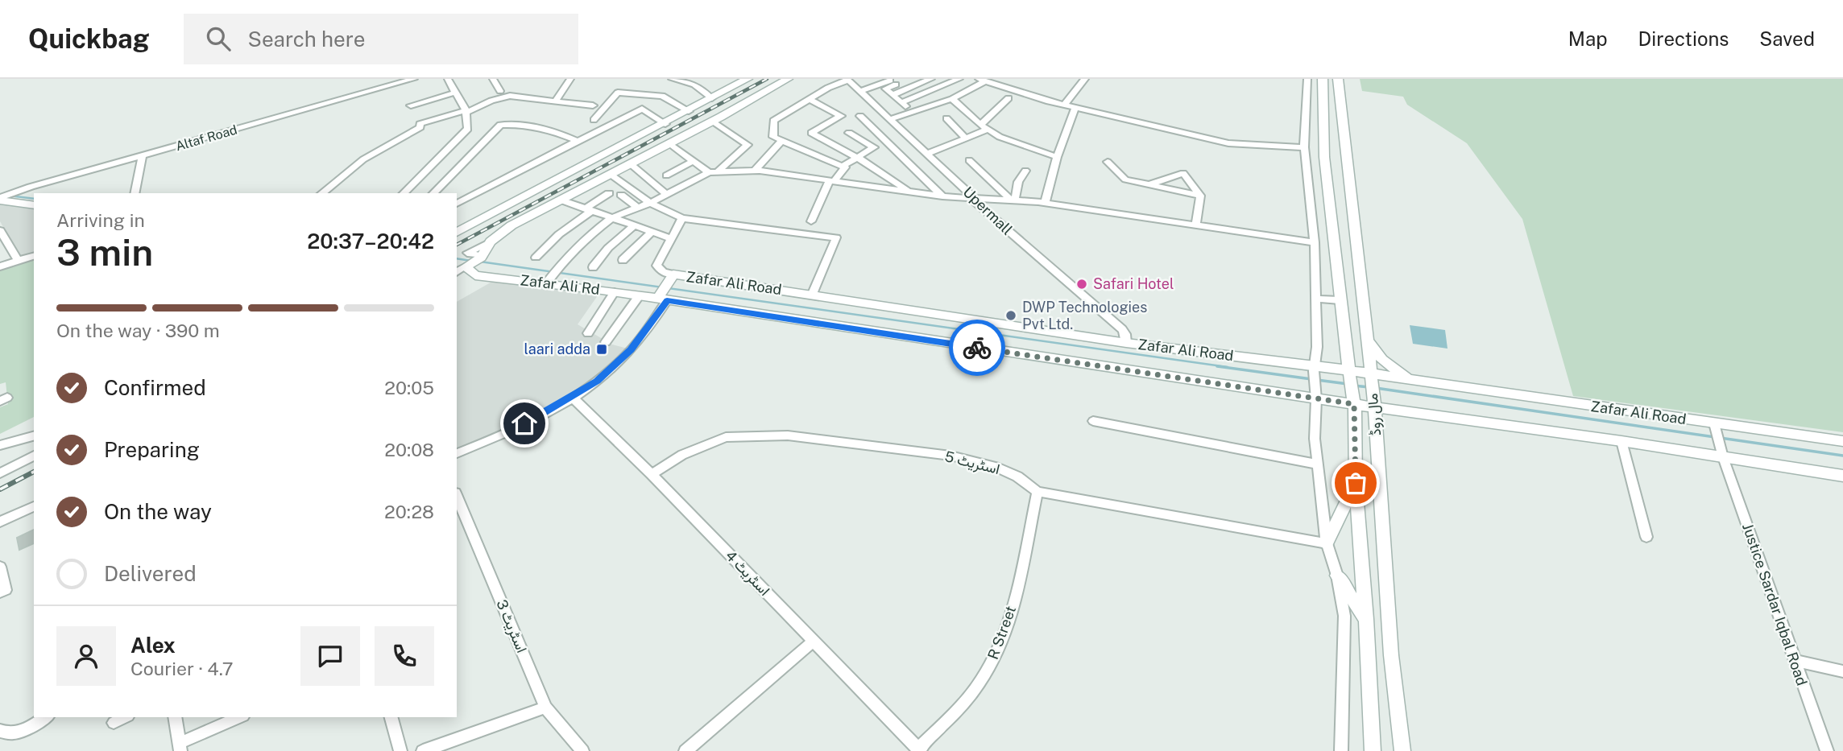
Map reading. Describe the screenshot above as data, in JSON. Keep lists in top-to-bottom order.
{
  "streets": {
    "street": [
      "Altaf Road",
      "Upermall",
      "Zafar Ali Road",
      "Zafar Ali Rd",
      "مال روڈ",
      "اسٹریٹ 5",
      "اسٹریٹ 4",
      "Justice Sardar Iqbal Road",
      "اسٹریٹ 3",
      "R Street"
    ]
  },
  "crossings": [
    ["Upermall", "Zafar Ali Road"],
    ["Zafar Ali Road", "Zafar Ali Rd"],
    ["Zafar Ali Road", "مال روڈ"],
    ["Zafar Ali Road", "Justice Sardar Iqbal Road"],
    ["اسٹریٹ 5", "اسٹریٹ 4"],
    ["اسٹریٹ 5", "R Street"],
    ["اسٹریٹ 4", "R Street"]
  ],
  "places": {
    "other": ["Safari Hotel", "DWP Technologies Pvt Ltd."],
    "transit": ["laari adda"]
  },
  "page": {
    "header": "Quickbag",
    "search": "Search here",
    "nav": ["Map", "Directions", "Saved"],
    "heading": ["3 min", "Arriving in", "20:37–20:42"],
    "panel": ["Alex", "Courier · 4.7"],
    "bar": "On the way · 390 m",
    "list": [
      ["Confirmed", "20:05"],
      ["Preparing", "20:08"],
      ["On the way", "20:28"],
      "Delivered"
    ]
  }
}
